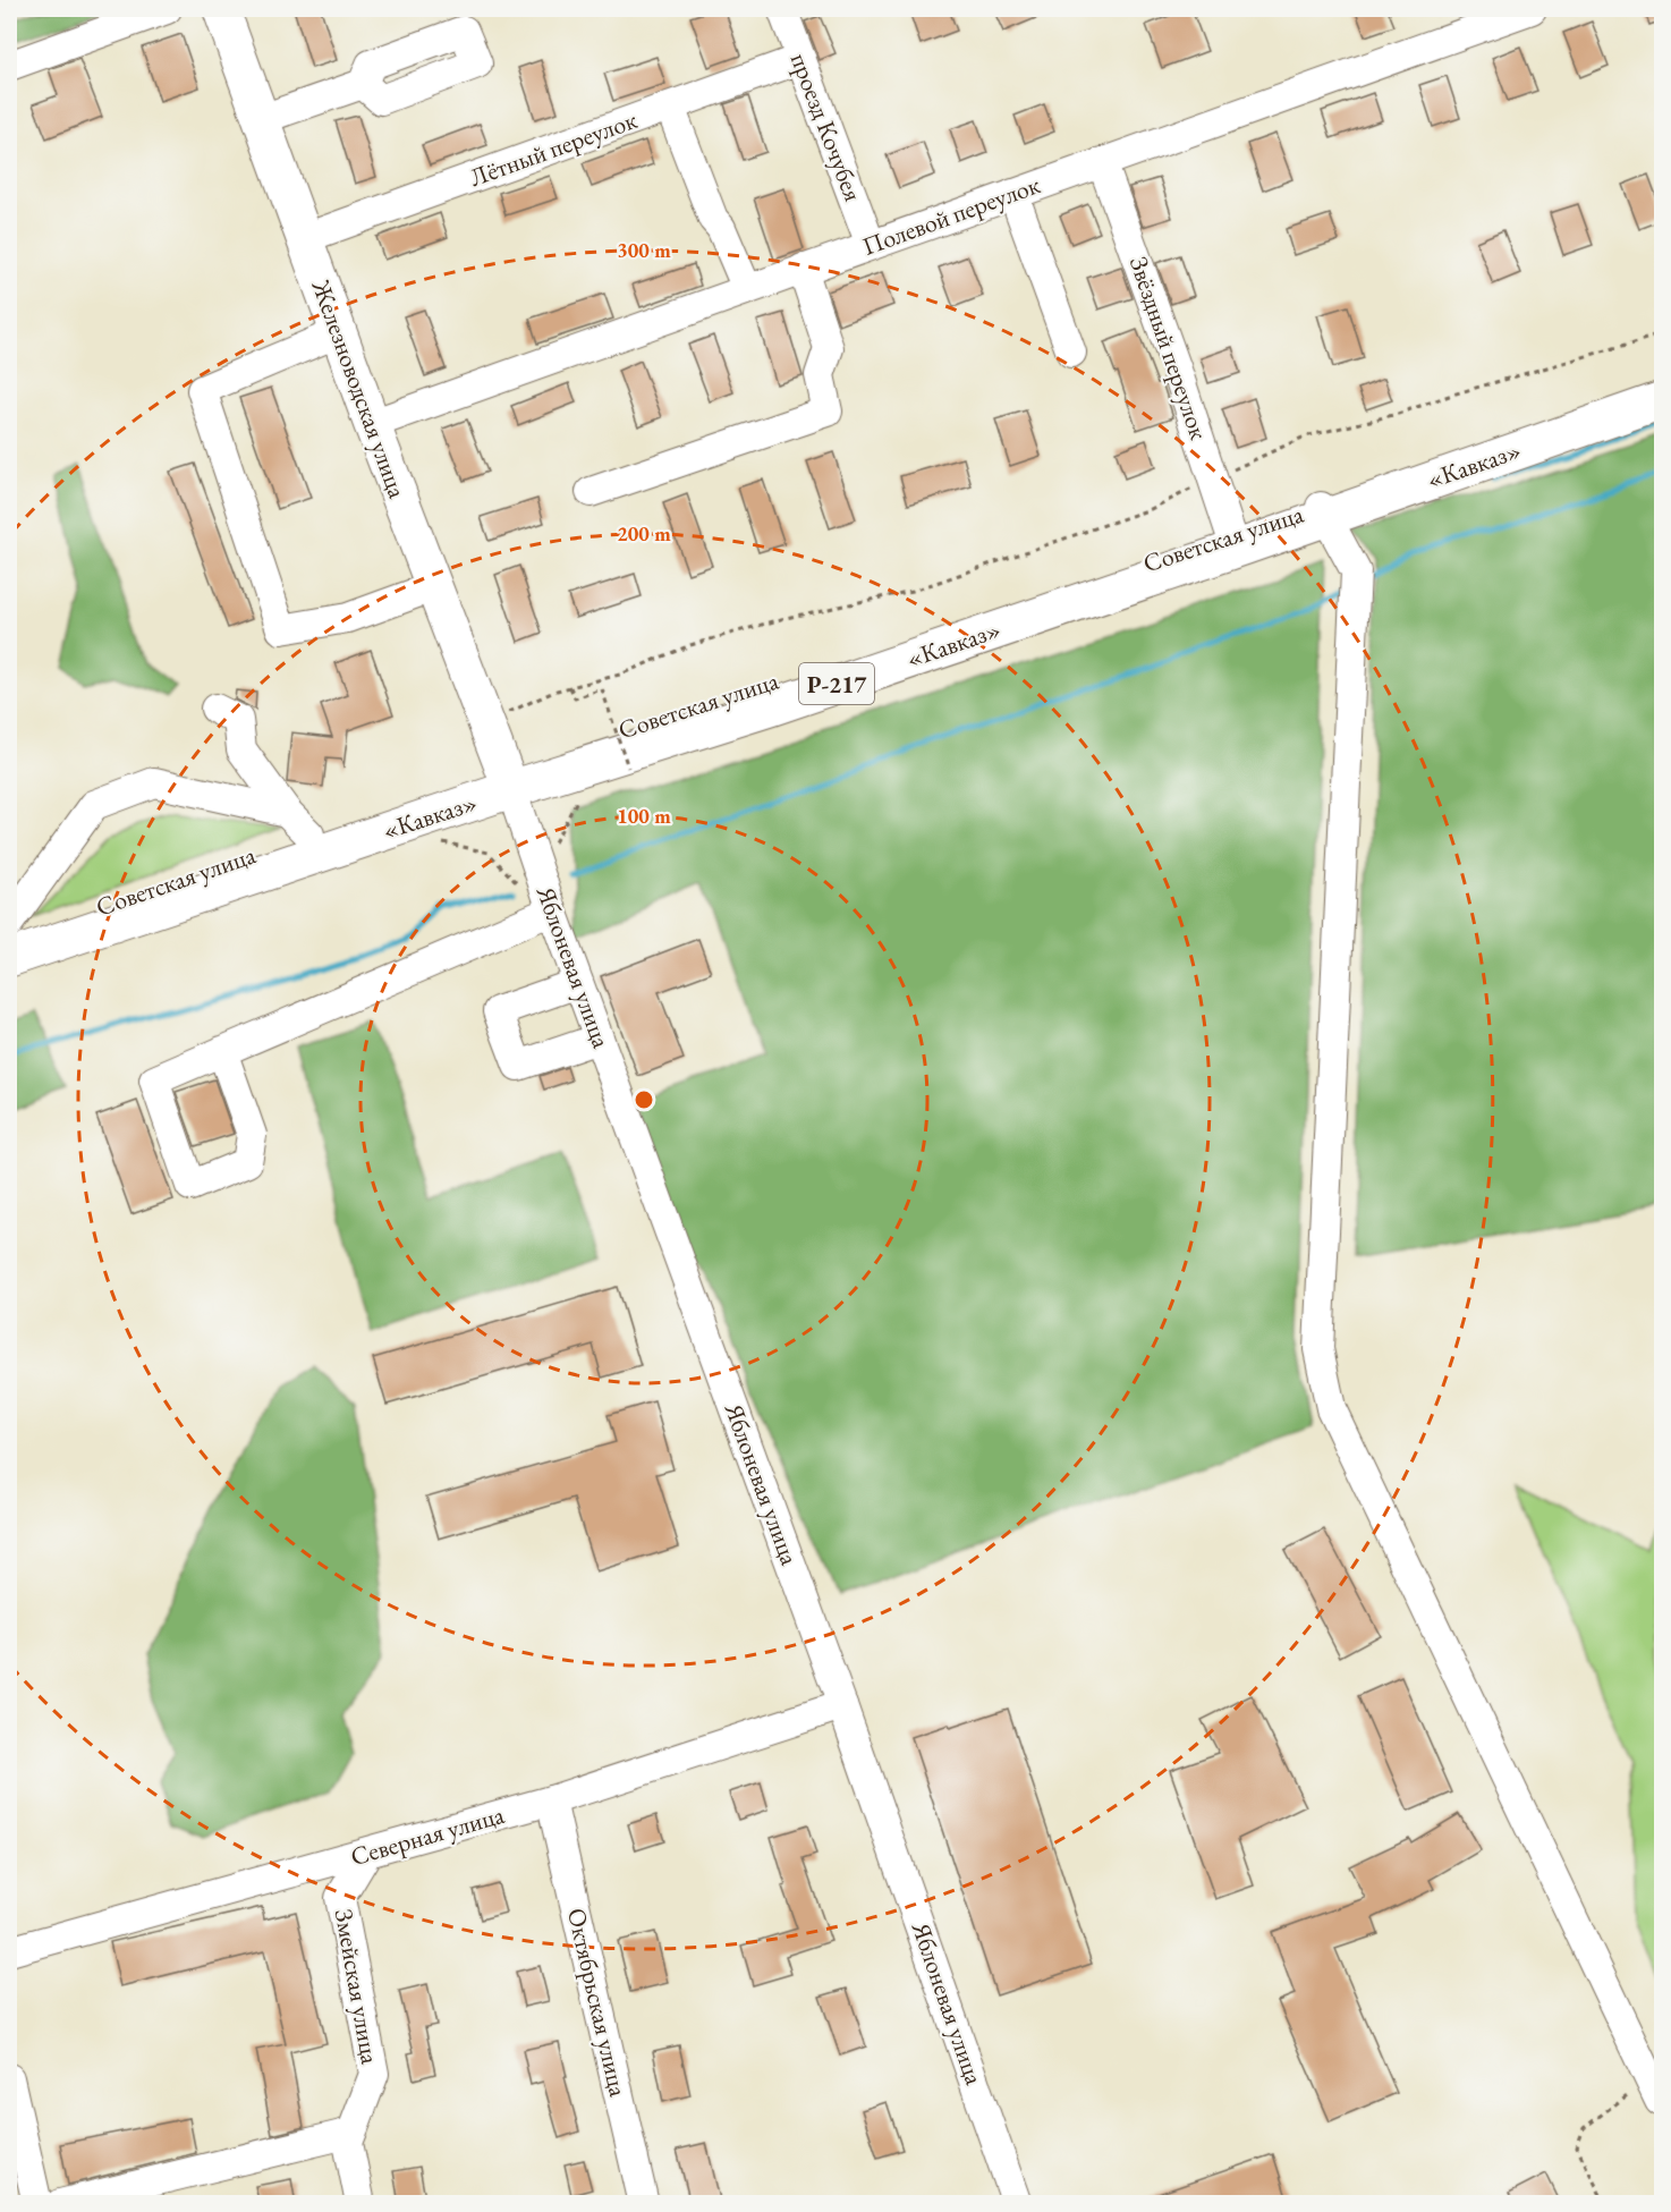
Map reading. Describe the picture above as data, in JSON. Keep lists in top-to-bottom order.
{
  "streets": {
    "highway": ["«Кавказ»", "Советская улица", "Р-217"],
    "main road": ["Железноводская улица"],
    "street": [
      "проезд Кочубея",
      "Лётный переулок",
      "Полевой переулок",
      "Звёздный переулок",
      "Яблоневая улица",
      "Северная улица",
      "Змейская улица",
      "Октябрьская улица"
    ]
  },
  "crossings": [
    ["проезд Кочубея", "Лётный переулок"],
    ["проезд Кочубея", "Полевой переулок"],
    ["Лётный переулок", "Железноводская улица"],
    ["Полевой переулок", "Звёздный переулок"],
    ["Полевой переулок", "Железноводская улица"],
    ["Звёздный переулок", "Советская улица"],
    ["Железноводская улица", "«Кавказ»"],
    ["Железноводская улица", "Советская улица"],
    ["Железноводская улица", "Яблоневая улица"],
    ["«Кавказ»", "Советская улица"],
    ["«Кавказ»", "Яблоневая улица"],
    ["Советская улица", "Яблоневая улица"],
    ["Яблоневая улица", "Северная улица"],
    ["Северная улица", "Змейская улица"],
    ["Северная улица", "Октябрьская улица"]
  ],
  "rings": ["300 m", "200 m", "100 m"]
}
